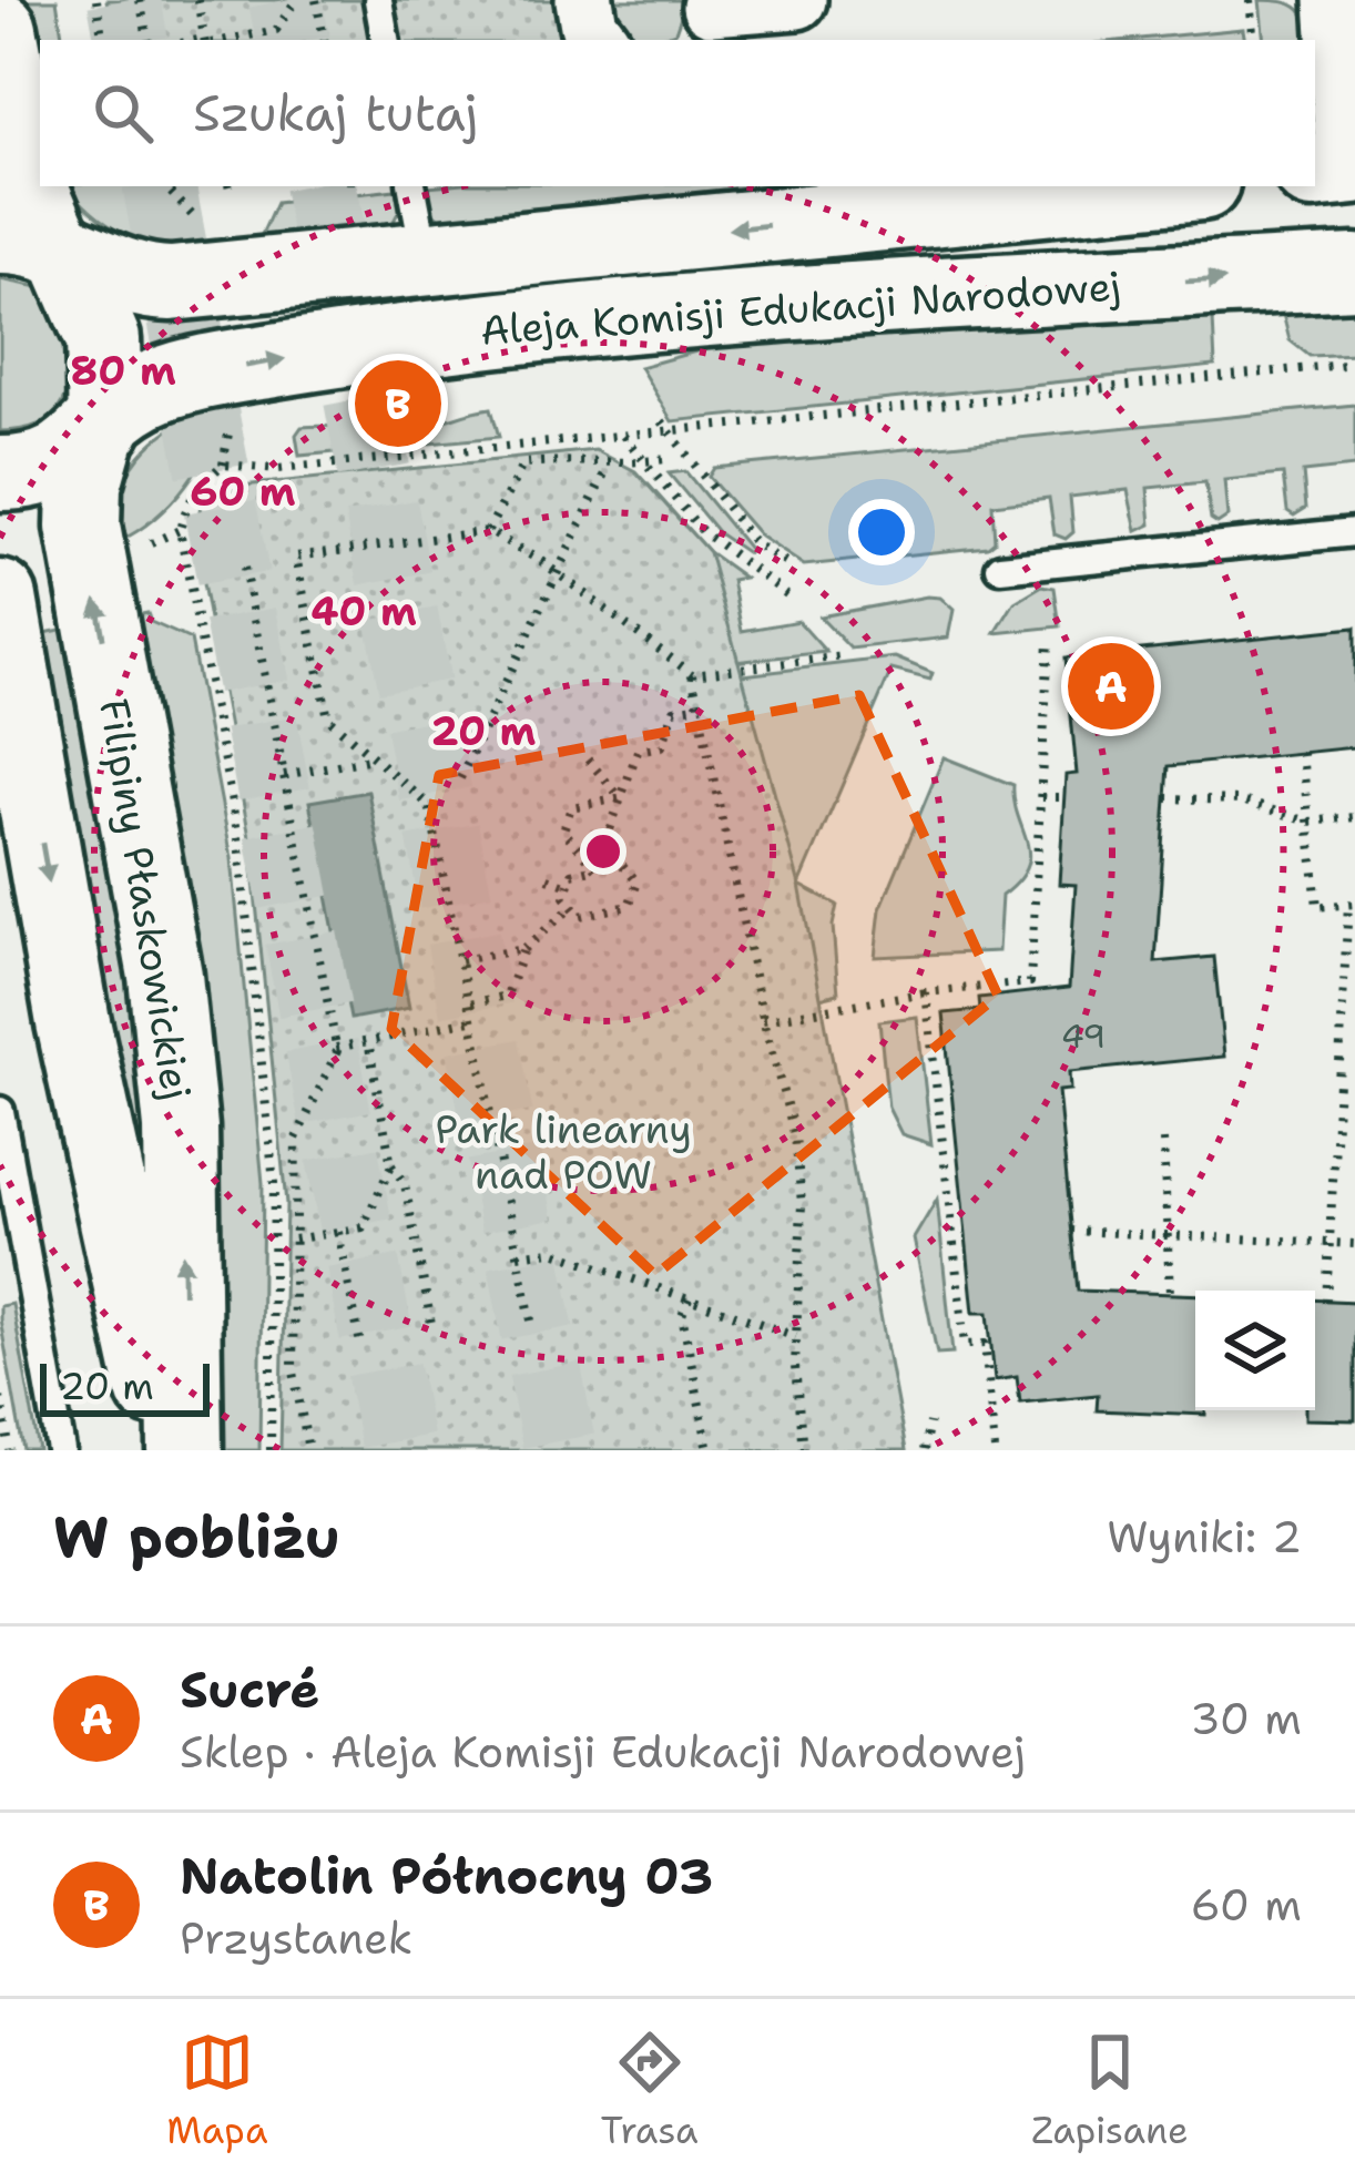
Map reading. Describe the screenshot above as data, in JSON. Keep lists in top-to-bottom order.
{
  "streets": {
    "main road": ["Aleja Komisji Edukacji Narodowej", "Filipiny Płaskowickiej"]
  },
  "crossings": [
    ["Aleja Komisji Edukacji Narodowej", "Filipiny Płaskowickiej"]
  ],
  "parks": ["Park linearny nad POW"],
  "house_numbers": ["49"],
  "scale_bar": "20 m",
  "page": {
    "search": "Szukaj tutaj",
    "pins": ["B", "A"],
    "scale": "20 m",
    "heading": ["W pobliżu", "Wyniki: 2"],
    "list": [
      {
        "mark": "A",
        "name": "Sucré",
        "note": "Sklep · Aleja Komisji Edukacji Narodowej",
        "value": "30 m"
      },
      {
        "mark": "B",
        "name": "Natolin Północny 03",
        "note": "Przystanek",
        "value": "60 m"
      }
    ],
    "nav": ["Mapa", "Trasa", "Zapisane"]
  },
  "rings": [
    "80 m",
    "60 m",
    "40 m",
    "20 m"
  ]
}
